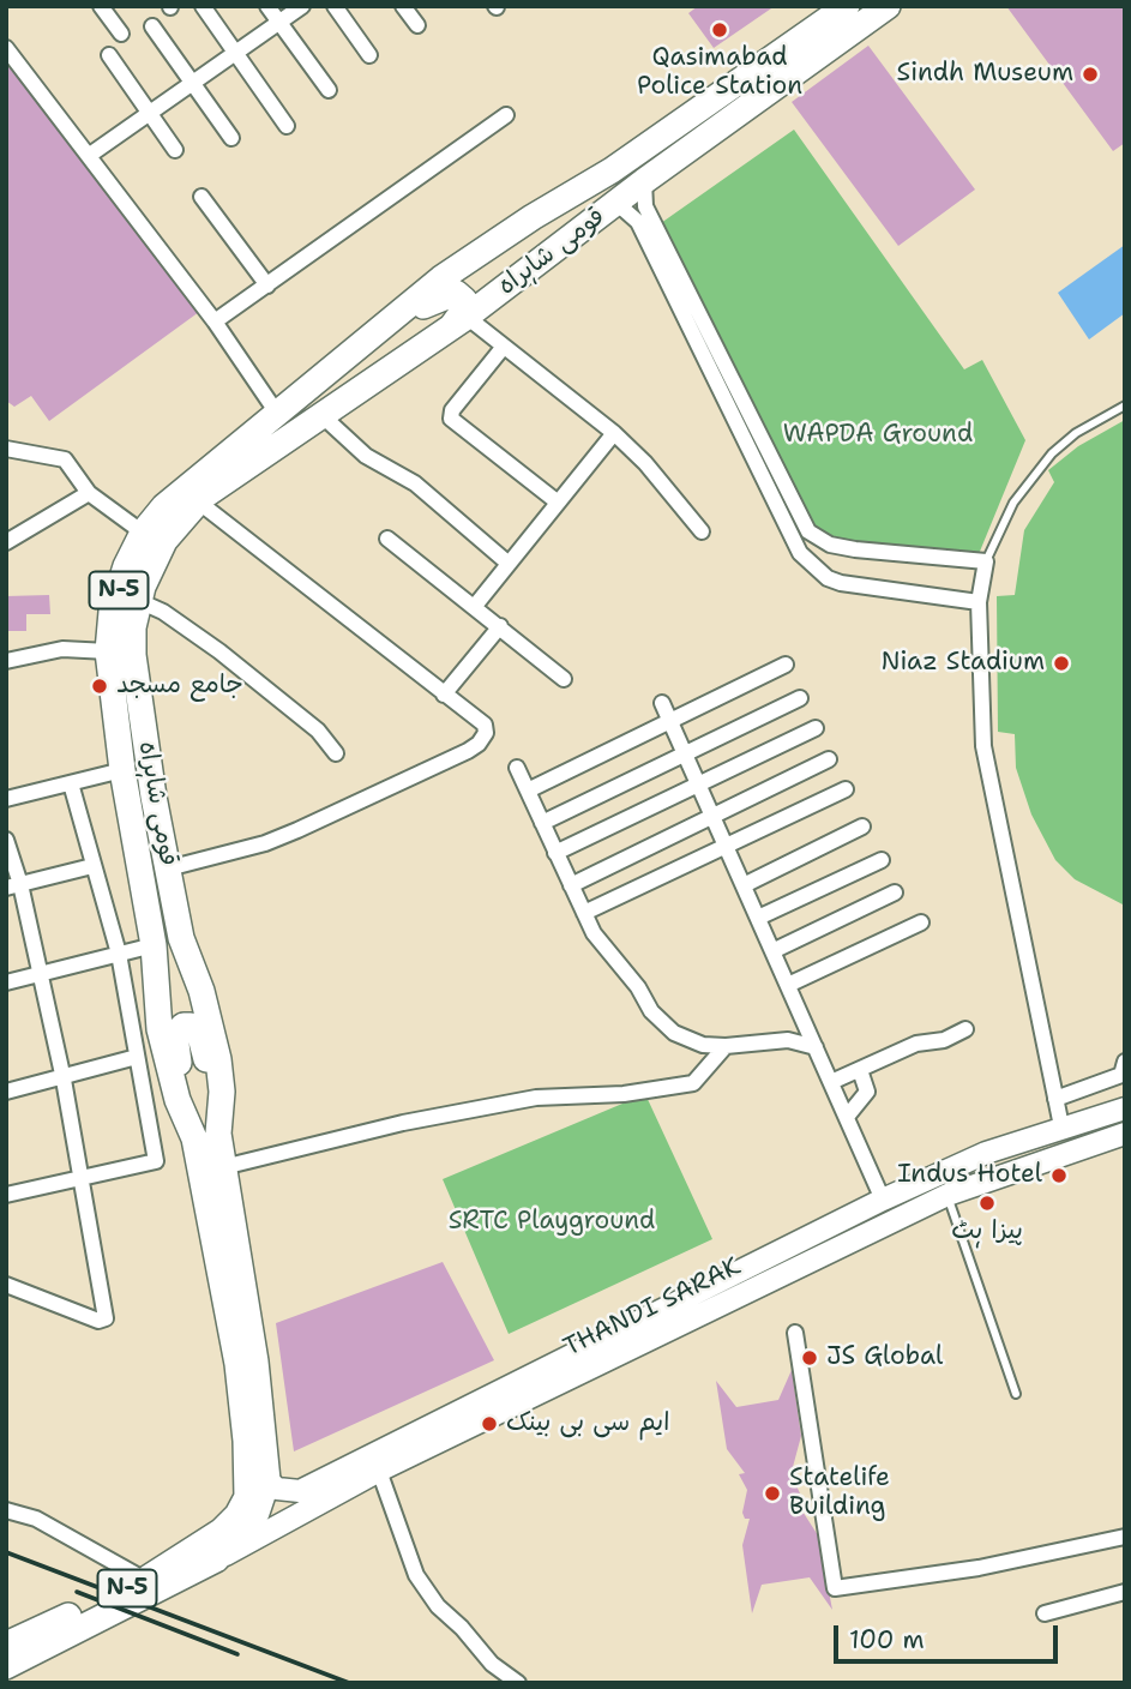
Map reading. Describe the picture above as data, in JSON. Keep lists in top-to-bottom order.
{
  "streets": {
    "highway": ["قومی شاہراہ", "N-5"],
    "main road": ["THANDI SARAK"]
  },
  "crossings": [
    ["قومی شاہراہ", "THANDI SARAK"]
  ],
  "parks": ["WAPDA Ground", "SRTC Playground"],
  "places": [
    "Qasimabad Police Station",
    "Sindh Museum",
    "Niaz Stadium",
    "جامع مسجد",
    "Indus Hotel",
    "پیزا ہٹ",
    "JS Global",
    "ایم سی بی بینک",
    "Statelife Building"
  ],
  "scale_bar": "100 m"
}
